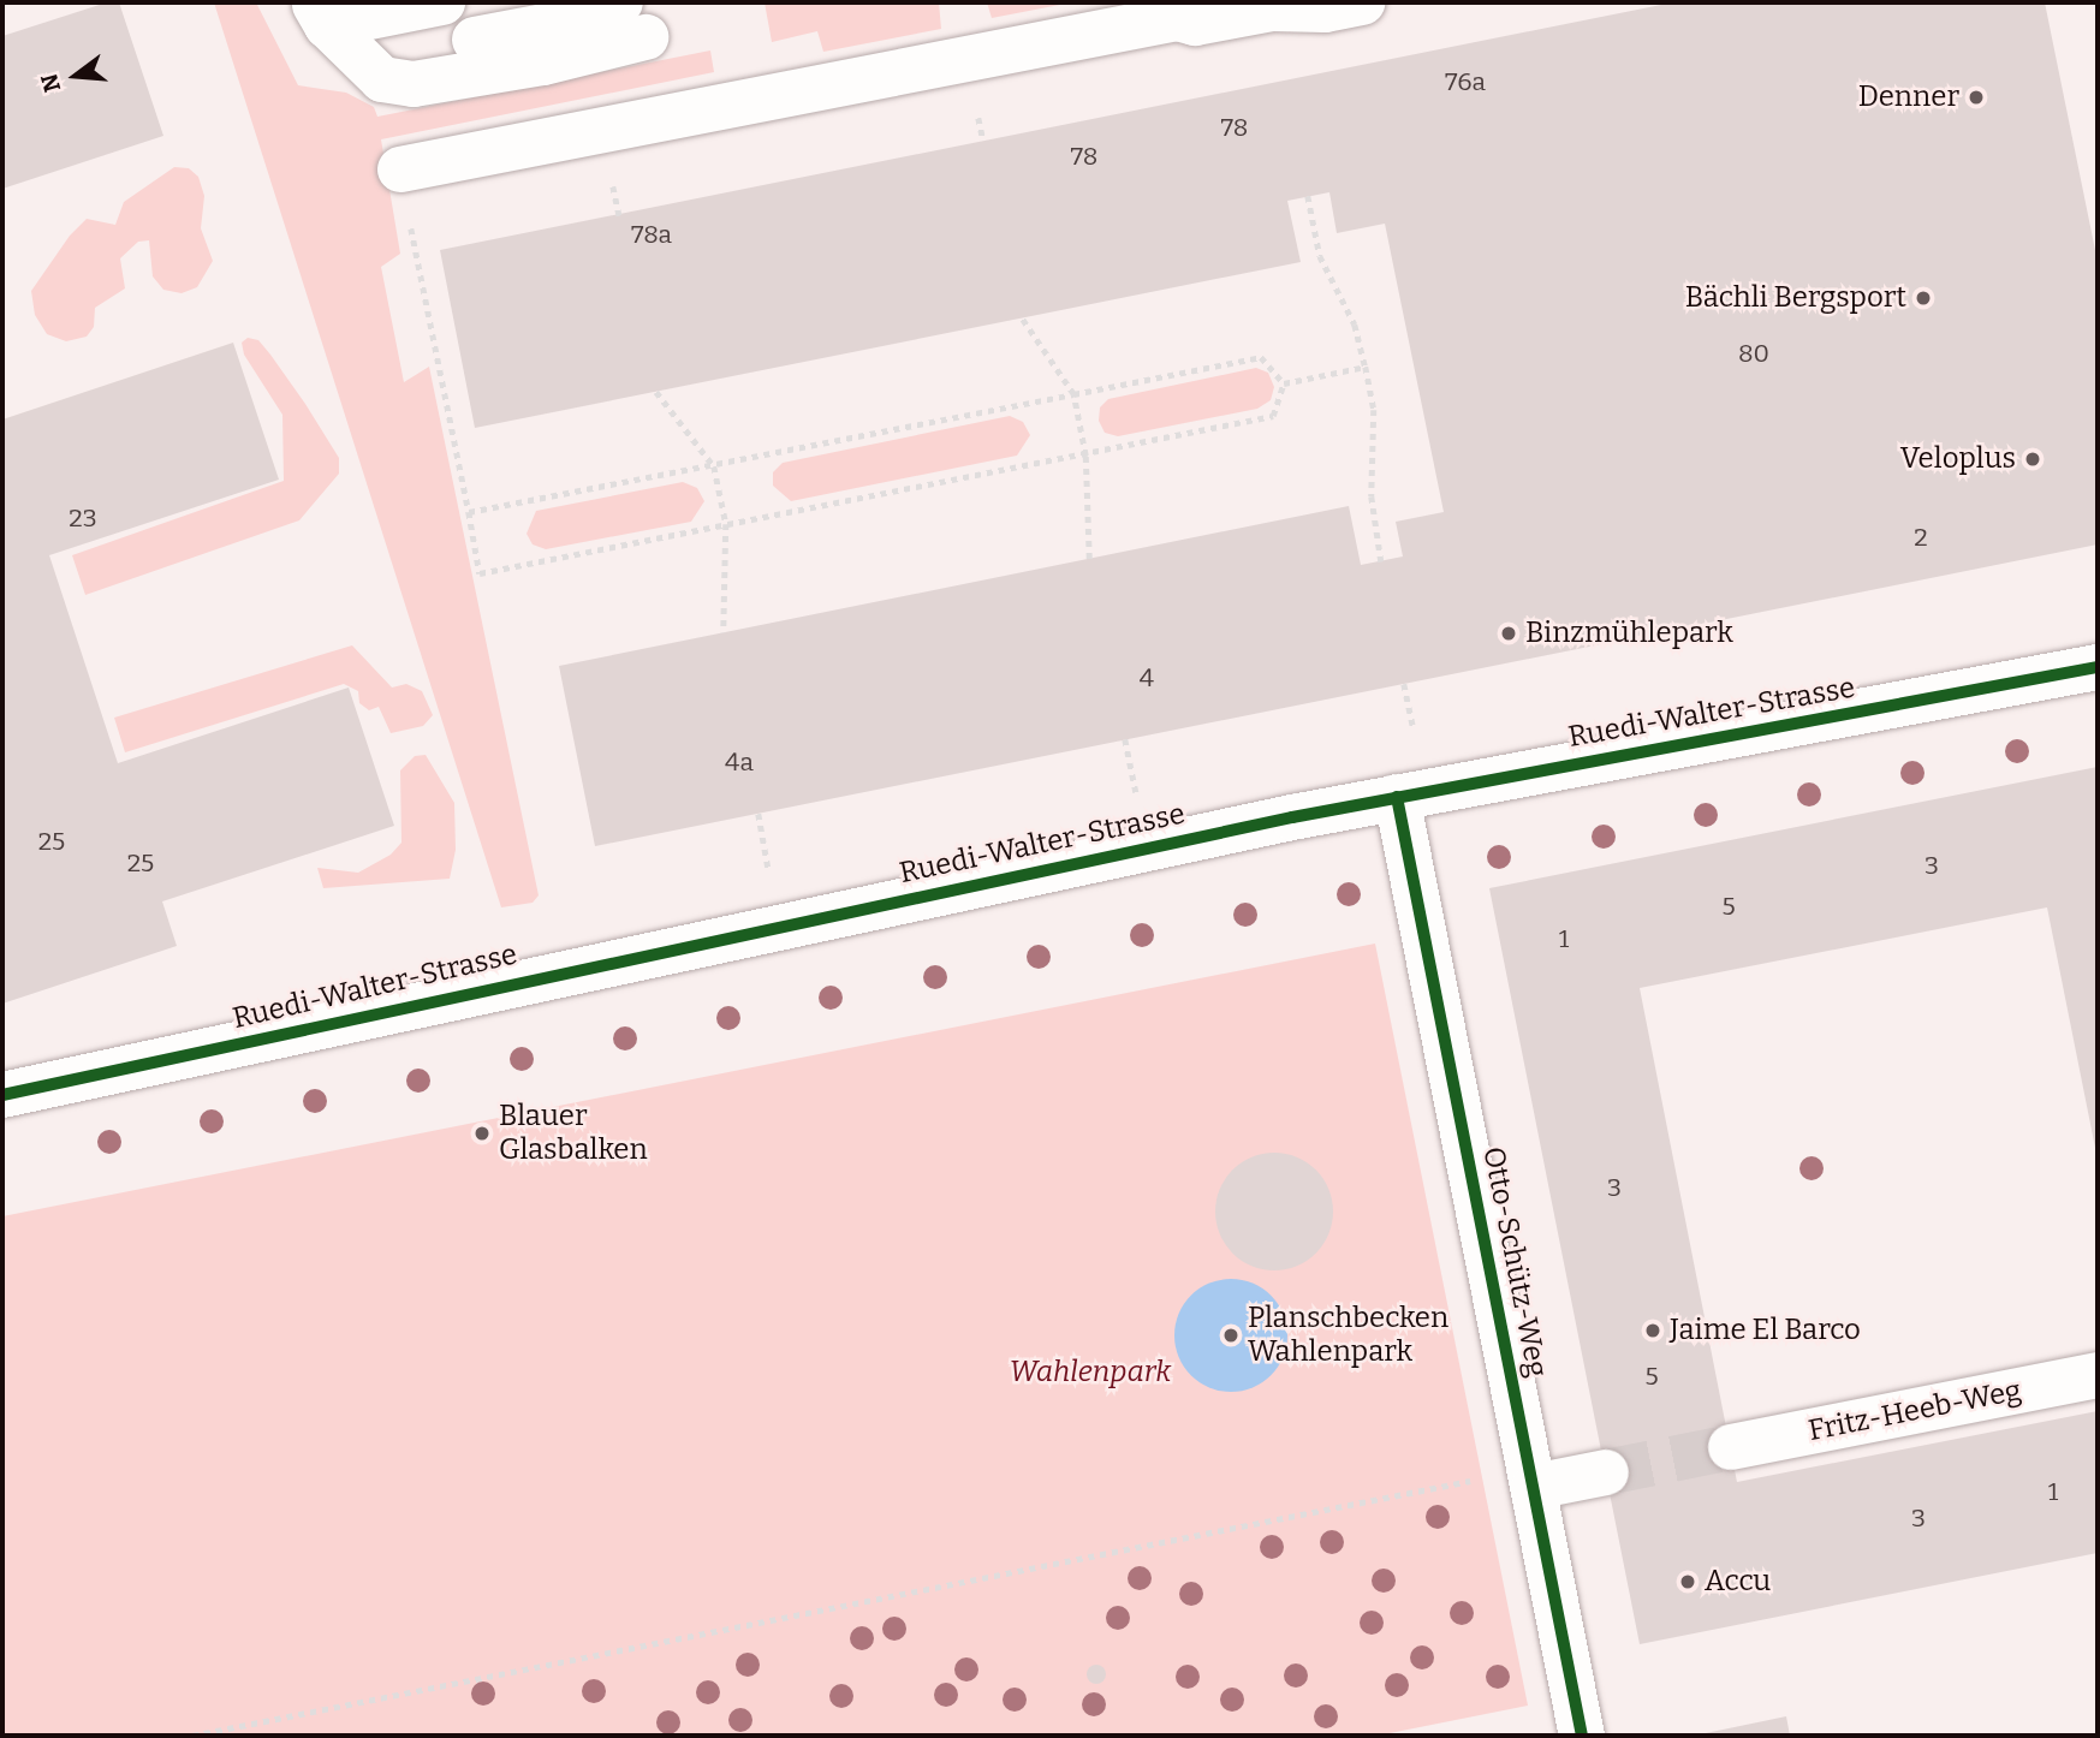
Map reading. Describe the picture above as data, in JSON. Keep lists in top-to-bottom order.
{
  "streets": {
    "street": ["Ruedi-Walter-Strasse", "Otto-Schütz-Weg", "Fritz-Heeb-Weg"]
  },
  "crossings": [
    ["Ruedi-Walter-Strasse", "Otto-Schütz-Weg"]
  ],
  "parks": ["Wahlenpark"],
  "places": [
    "Denner",
    "Bächli Bergsport",
    "Veloplus",
    "Binzmühlepark",
    "Blauer Glasbalken",
    "Jaime El Barco",
    "Planschbecken Wahlenpark",
    "Accu"
  ],
  "house_numbers": [
    "76a",
    "78",
    "78",
    "78a",
    "80",
    "23",
    "2",
    "4",
    "4a",
    "25",
    "25",
    "3",
    "5",
    "1",
    "3",
    "5",
    "1",
    "3"
  ],
  "north": "left"
}
